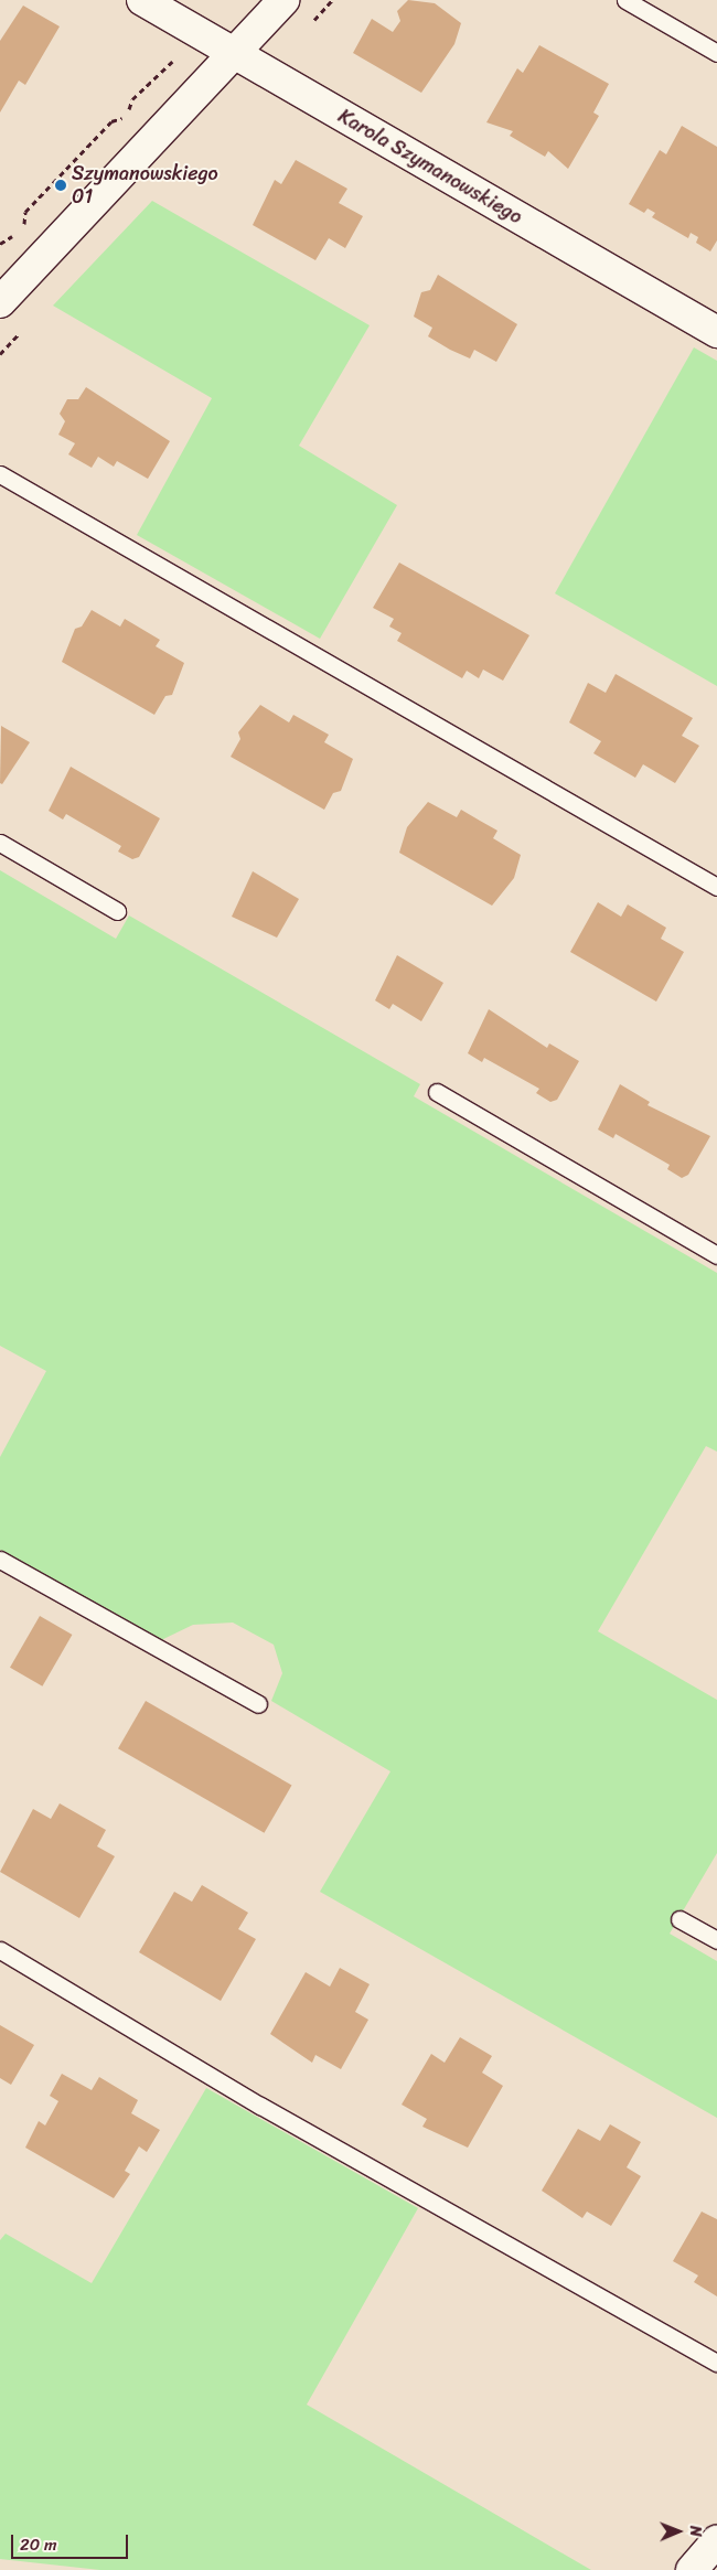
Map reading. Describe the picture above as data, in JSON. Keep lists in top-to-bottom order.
{
  "streets": {
    "street": ["Karola Szymanowskiego"]
  },
  "places": ["Szymanowskiego 01"],
  "scale_bar": "20 m",
  "north": "right"
}
